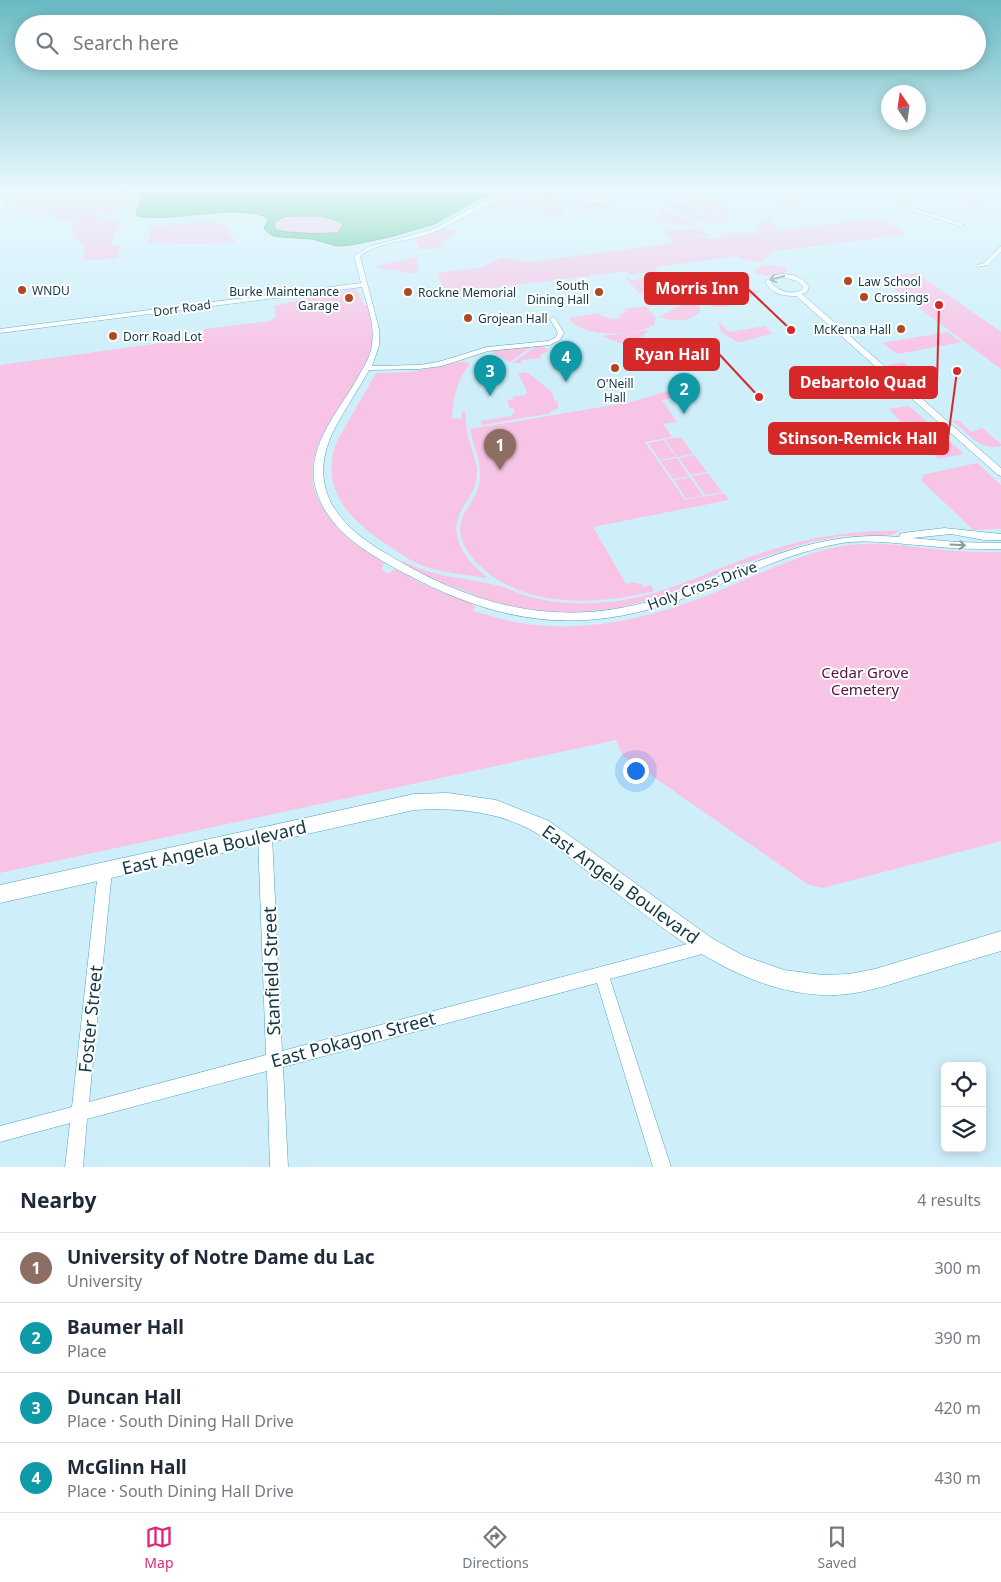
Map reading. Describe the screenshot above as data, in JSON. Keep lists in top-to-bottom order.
{
  "streets": {
    "main road": ["East Angela Boulevard"],
    "street": [
      "Dorr Road",
      "Holy Cross Drive",
      "Stanfield Street",
      "Foster Street",
      "East Pokagon Street"
    ]
  },
  "crossings": [
    ["Dorr Road", "Holy Cross Drive"],
    ["East Angela Boulevard", "Stanfield Street"],
    ["East Angela Boulevard", "Foster Street"],
    ["East Angela Boulevard", "East Pokagon Street"],
    ["Stanfield Street", "East Pokagon Street"],
    ["Foster Street", "East Pokagon Street"]
  ],
  "parks": ["Cedar Grove Cemetery"],
  "places": [
    "Law School",
    "WNDU",
    "Rockne Memorial",
    "South Dining Hall",
    "Crossings",
    "Burke Maintenance Garage",
    "Debartolo Quad",
    "Grojean Hall",
    "McKenna Hall",
    "Morris Inn",
    "Dorr Road Lot",
    "O'Neill Hall",
    "Stinson-Remick Hall",
    "Ryan Hall"
  ],
  "north": "top",
  "page": {
    "search": "Search here",
    "pins": [
      "4",
      "3",
      "2",
      "1"
    ],
    "heading": ["Nearby", "4 results"],
    "list": [
      {
        "mark": "1",
        "name": "University of Notre Dame du Lac",
        "note": "University",
        "value": "300 m"
      },
      {
        "mark": "2",
        "name": "Baumer Hall",
        "note": "Place",
        "value": "390 m"
      },
      {
        "mark": "3",
        "name": "Duncan Hall",
        "note": "Place · South Dining Hall Drive",
        "value": "420 m"
      },
      {
        "mark": "4",
        "name": "McGlinn Hall",
        "note": "Place · South Dining Hall Drive",
        "value": "430 m"
      }
    ],
    "nav": ["Map", "Directions", "Saved"]
  }
}
